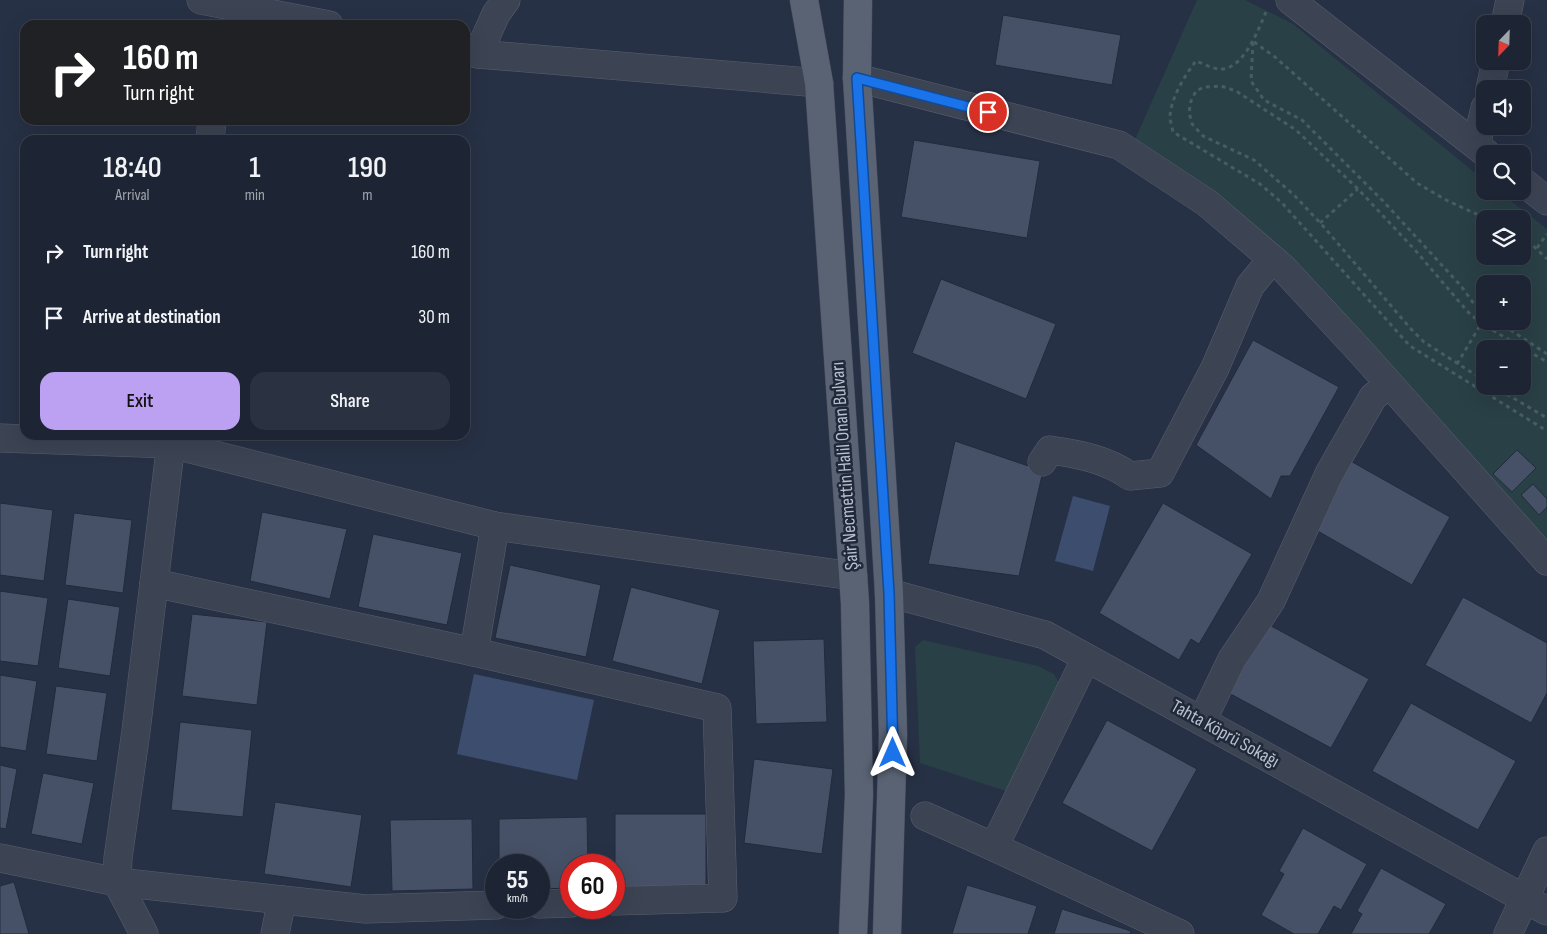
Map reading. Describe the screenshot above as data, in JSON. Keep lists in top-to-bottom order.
{
  "streets": {
    "main road": ["Şair Necmettin Halil Onan Bulvarı"],
    "street": ["Tahta Köprü Sokağı"]
  },
  "crossings": [
    ["Şair Necmettin Halil Onan Bulvarı", "Tahta Köprü Sokağı"]
  ],
  "north": "bottom left",
  "page": {
    "map_buttons": ["+", "−"],
    "turn": ["160 m", "Turn right"],
    "eta": [
      "18:40",
      "Arrival",
      "1",
      "min",
      "190",
      "m"
    ],
    "list": [
      {
        "name": "Turn right",
        "value": "160 m"
      },
      {
        "name": "Arrive at destination",
        "value": "30 m"
      }
    ],
    "buttons": ["Exit", "Share"],
    "speed": "55 km/h",
    "limit": "60"
  }
}
